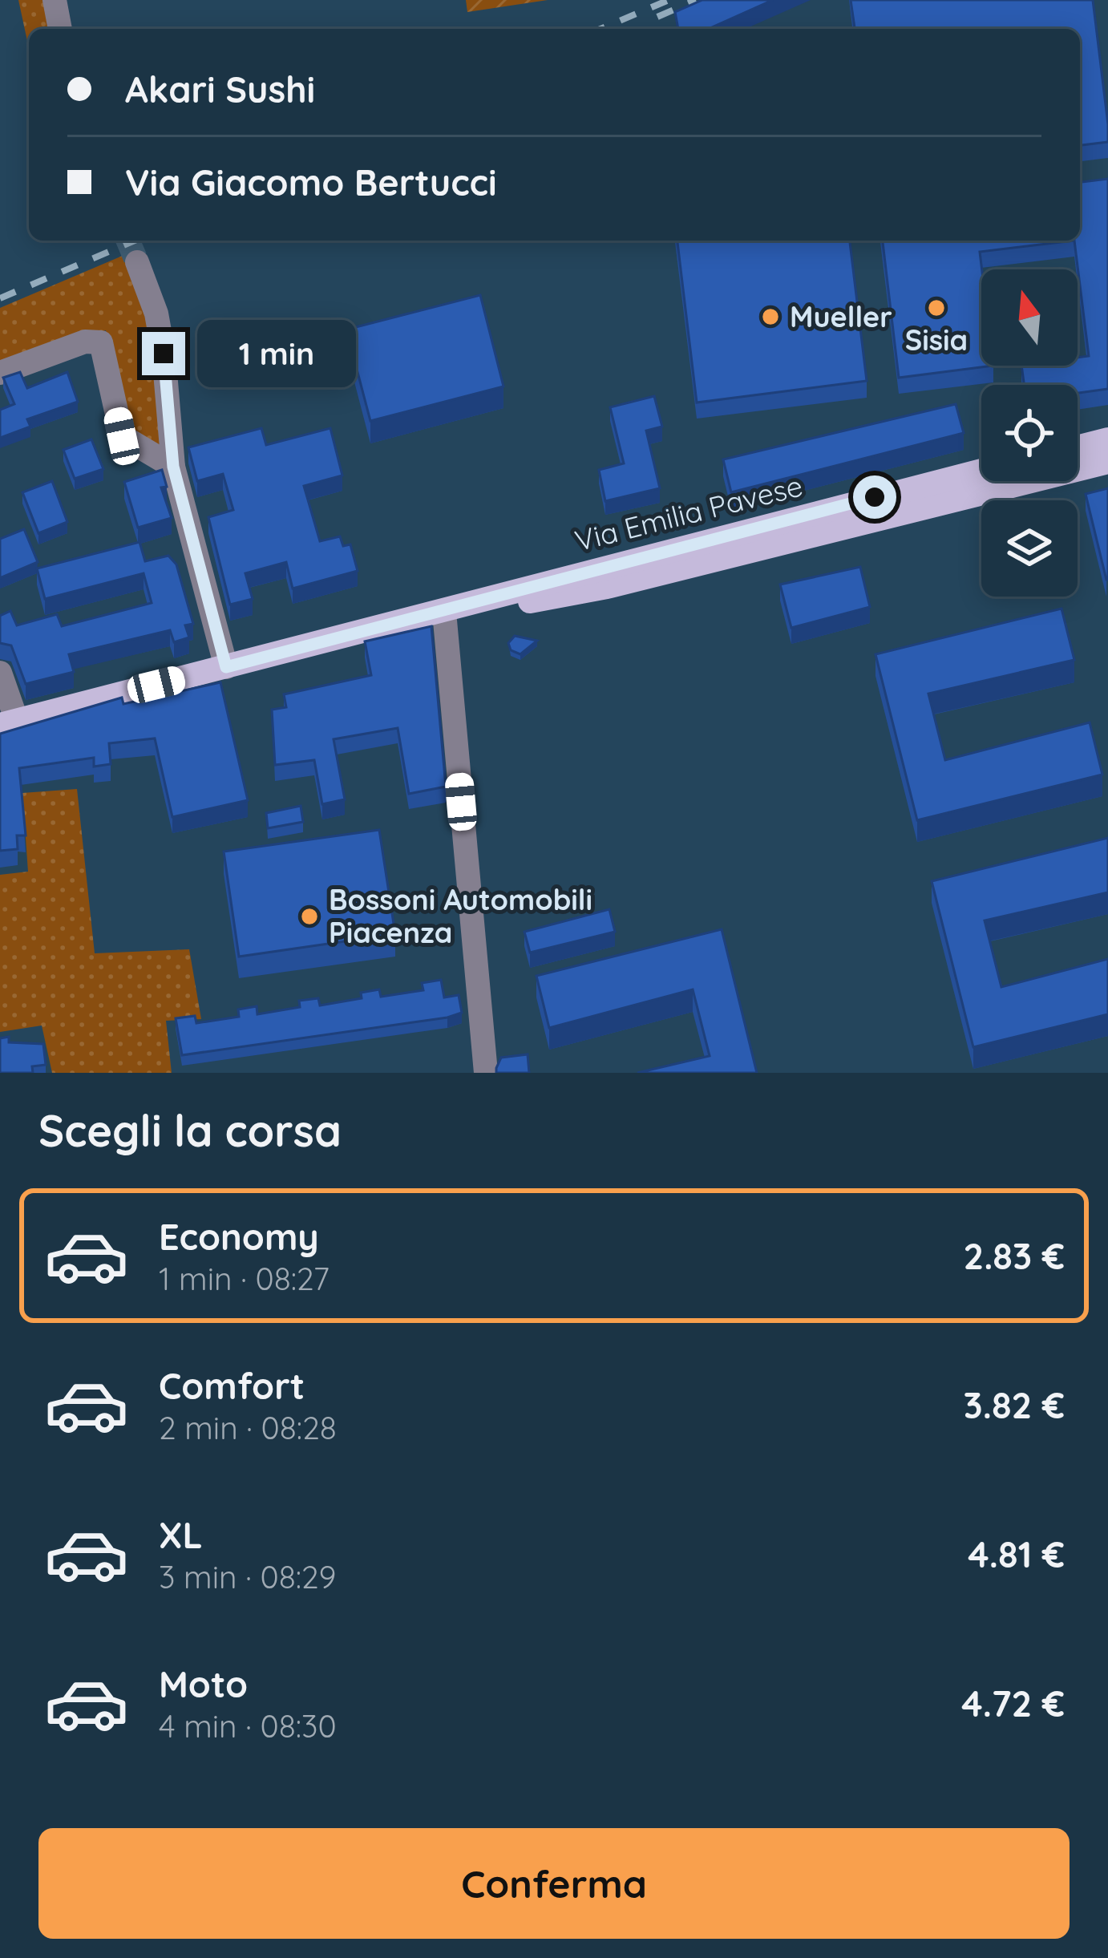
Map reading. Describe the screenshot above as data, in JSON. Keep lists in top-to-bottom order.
{
  "streets": {
    "main road": ["Via Emilia Pavese"]
  },
  "places": ["Sisia", "Mueller", "Bossoni Automobili Piacenza"],
  "north": "top",
  "page": {
    "banner": ["Akari Sushi", "Via Giacomo Bertucci"],
    "bubble": "1 min",
    "heading": "Scegli la corsa",
    "list": [
      {
        "name": "Economy",
        "note": "1 min · 08:27",
        "value": "2.83 €"
      },
      {
        "name": "Comfort",
        "note": "2 min · 08:28",
        "value": "3.82 €"
      },
      {
        "name": "XL",
        "note": "3 min · 08:29",
        "value": "4.81 €"
      },
      {
        "name": "Moto",
        "note": "4 min · 08:30",
        "value": "4.72 €"
      }
    ],
    "buttons": "Conferma"
  }
}
